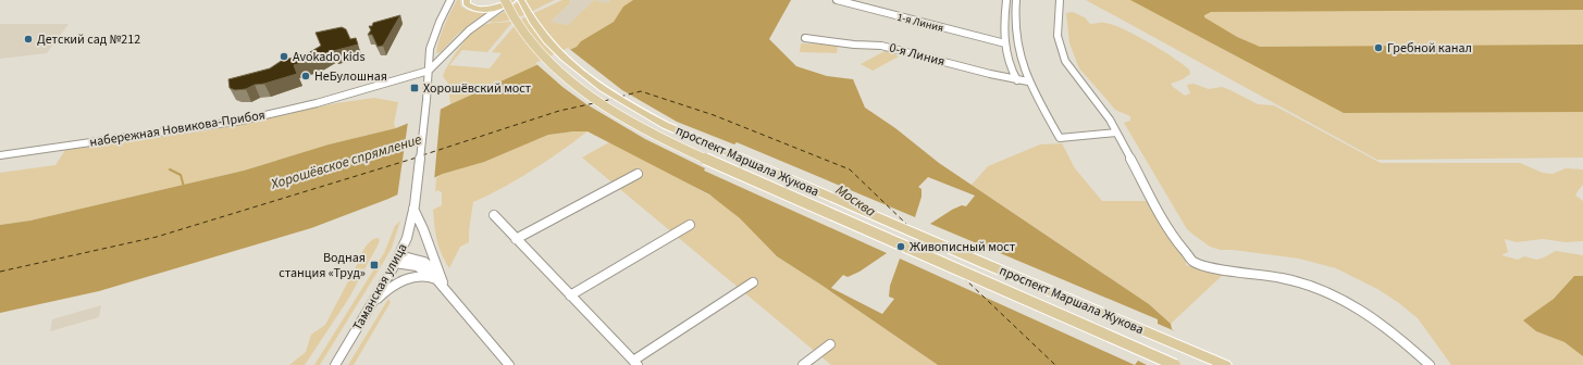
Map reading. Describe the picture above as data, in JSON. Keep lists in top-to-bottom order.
{
  "streets": {
    "main road": ["проспект Маршала Жукова"],
    "street": [
      "1-я Линия",
      "0-я Линия",
      "набережная Новикова-Прибоя",
      "Таманская улица"
    ]
  },
  "crossings": [
    ["набережная Новикова-Прибоя", "Таманская улица"]
  ],
  "water": ["Хорошёвское спрямление", "Москва"],
  "places": {
    "other": [
      "Детский сад №212",
      "Гребной канал",
      "Avokado kids",
      "НеБулошная",
      "Живописный мост"
    ],
    "transit": ["Хорошёвский мост", "Водная станция «Труд»"]
  }
}
